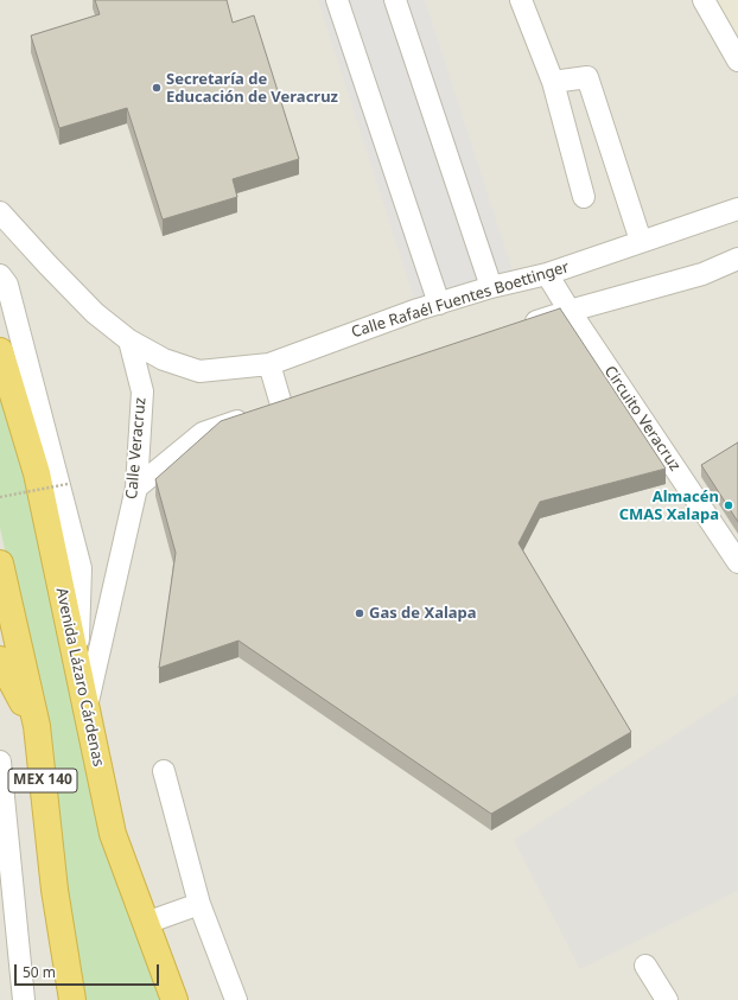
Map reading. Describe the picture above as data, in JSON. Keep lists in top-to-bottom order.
{
  "streets": {
    "highway": ["Avenida Lázaro Cárdenas", "MEX 140"],
    "street": ["Calle Rafaél Fuentes Boettinger", "Circuito Veracruz", "Calle Veracruz"]
  },
  "crossings": [
    ["Calle Rafaél Fuentes Boettinger", "Circuito Veracruz"],
    ["Calle Rafaél Fuentes Boettinger", "Calle Veracruz"],
    ["Calle Veracruz", "Avenida Lázaro Cárdenas"]
  ],
  "places": ["Secretaría de Educación de Veracruz", "Almacén CMAS Xalapa", "Gas de Xalapa"],
  "scale_bar": "50 m"
}
